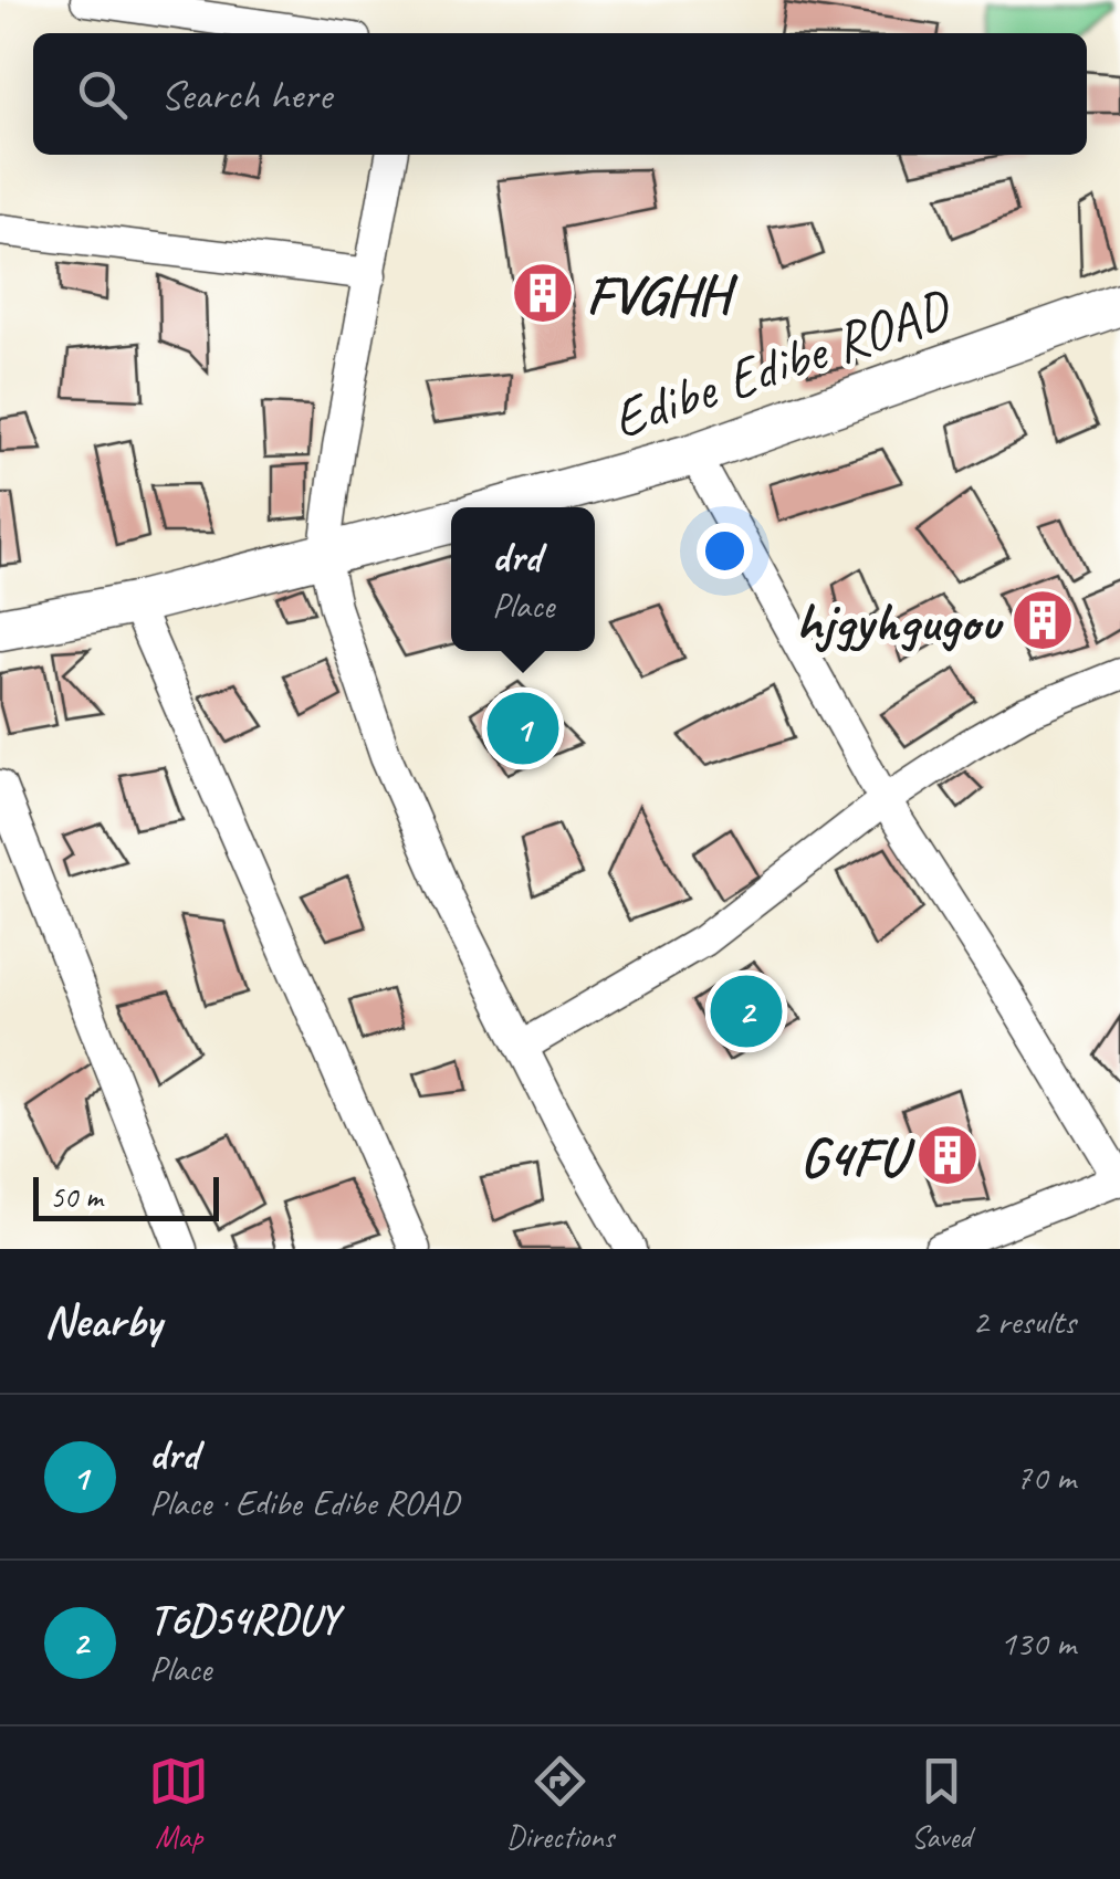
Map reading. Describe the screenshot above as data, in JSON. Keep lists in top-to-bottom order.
{
  "streets": {
    "main road": ["Edibe Edibe ROAD"]
  },
  "places": {
    "building": ["FVGHH", "hjgyhgugou", "G4FU"]
  },
  "scale_bar": "50 m",
  "page": {
    "search": "Search here",
    "popup": ["drd", "Place"],
    "pins": ["1", "2"],
    "scale": "50 m",
    "heading": ["Nearby", "2 results"],
    "list": [
      {
        "mark": "1",
        "name": "drd",
        "note": "Place · Edibe Edibe ROAD",
        "value": "70 m"
      },
      {
        "mark": "2",
        "name": "T6D54RDUY",
        "note": "Place",
        "value": "130 m"
      }
    ],
    "nav": ["Map", "Directions", "Saved"]
  }
}
